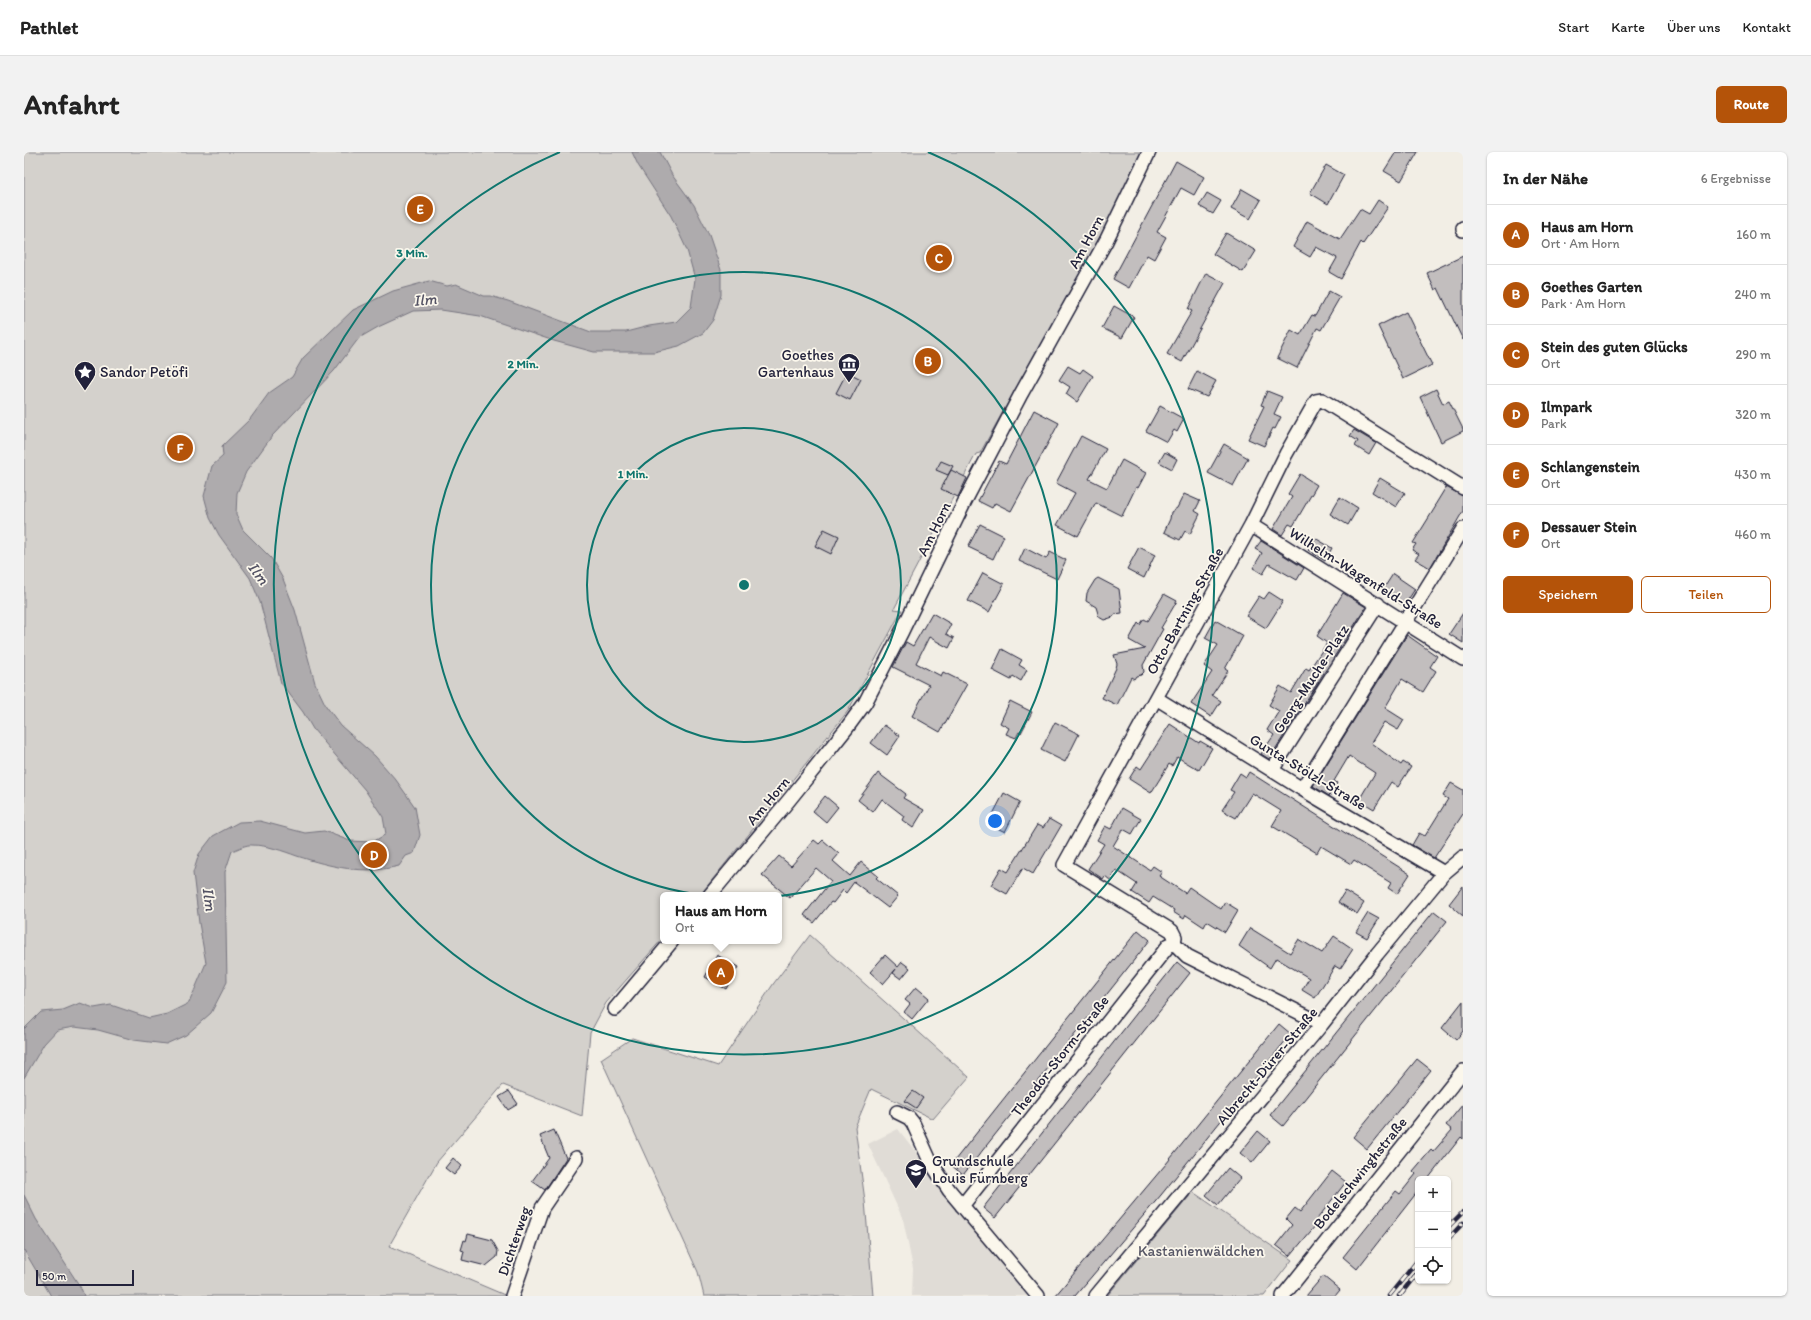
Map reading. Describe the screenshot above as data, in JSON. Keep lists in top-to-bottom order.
{
  "streets": {
    "street": [
      "Am Horn",
      "Wilhelm-Wagenfeld-Straße",
      "Otto-Bartning-Straße",
      "Georg-Muche-Platz",
      "Gunta-Stölzl-Straße",
      "Theodor-Storm-Straße",
      "Albrecht-Dürer-Straße",
      "Bodelschwinghstraße",
      "Dichterweg"
    ]
  },
  "crossings": [
    ["Wilhelm-Wagenfeld-Straße", "Otto-Bartning-Straße"],
    ["Wilhelm-Wagenfeld-Straße", "Georg-Muche-Platz"],
    ["Otto-Bartning-Straße", "Gunta-Stölzl-Straße"],
    ["Otto-Bartning-Straße", "Theodor-Storm-Straße"],
    ["Georg-Muche-Platz", "Gunta-Stölzl-Straße"],
    ["Gunta-Stölzl-Straße", "Albrecht-Dürer-Straße"]
  ],
  "water": ["Ilm"],
  "parks": ["Kastanienwäldchen"],
  "places": {
    "museum": ["Goethes Gartenhaus"],
    "place": ["Sandor Petöfi"],
    "school or university": ["Grundschule Louis Fürnberg"]
  },
  "scale_bar": "50 m",
  "page": {
    "header": "Pathlet",
    "nav": [
      "Start",
      "Karte",
      "Über uns",
      "Kontakt"
    ],
    "buttons": [
      "Route",
      ["Speichern", "Teilen"]
    ],
    "title": "Anfahrt",
    "heading": ["In der Nähe", "6 Ergebnisse"],
    "pins": [
      "E",
      "C",
      "B",
      "F",
      "D",
      "A"
    ],
    "list": [
      {
        "mark": "A",
        "name": "Haus am Horn",
        "note": "Ort · Am Horn",
        "value": "160 m"
      },
      {
        "mark": "B",
        "name": "Goethes Garten",
        "note": "Park · Am Horn",
        "value": "240 m"
      },
      {
        "mark": "C",
        "name": "Stein des guten Glücks",
        "note": "Ort",
        "value": "290 m"
      },
      {
        "mark": "D",
        "name": "Ilmpark",
        "note": "Park",
        "value": "320 m"
      },
      {
        "mark": "E",
        "name": "Schlangenstein",
        "note": "Ort",
        "value": "430 m"
      },
      {
        "mark": "F",
        "name": "Dessauer Stein",
        "note": "Ort",
        "value": "460 m"
      }
    ],
    "popup": ["Haus am Horn", "Ort"],
    "map_buttons": ["+", "−"],
    "scale": "50 m"
  },
  "rings": ["3 Min.", "2 Min.", "1 Min."]
}
